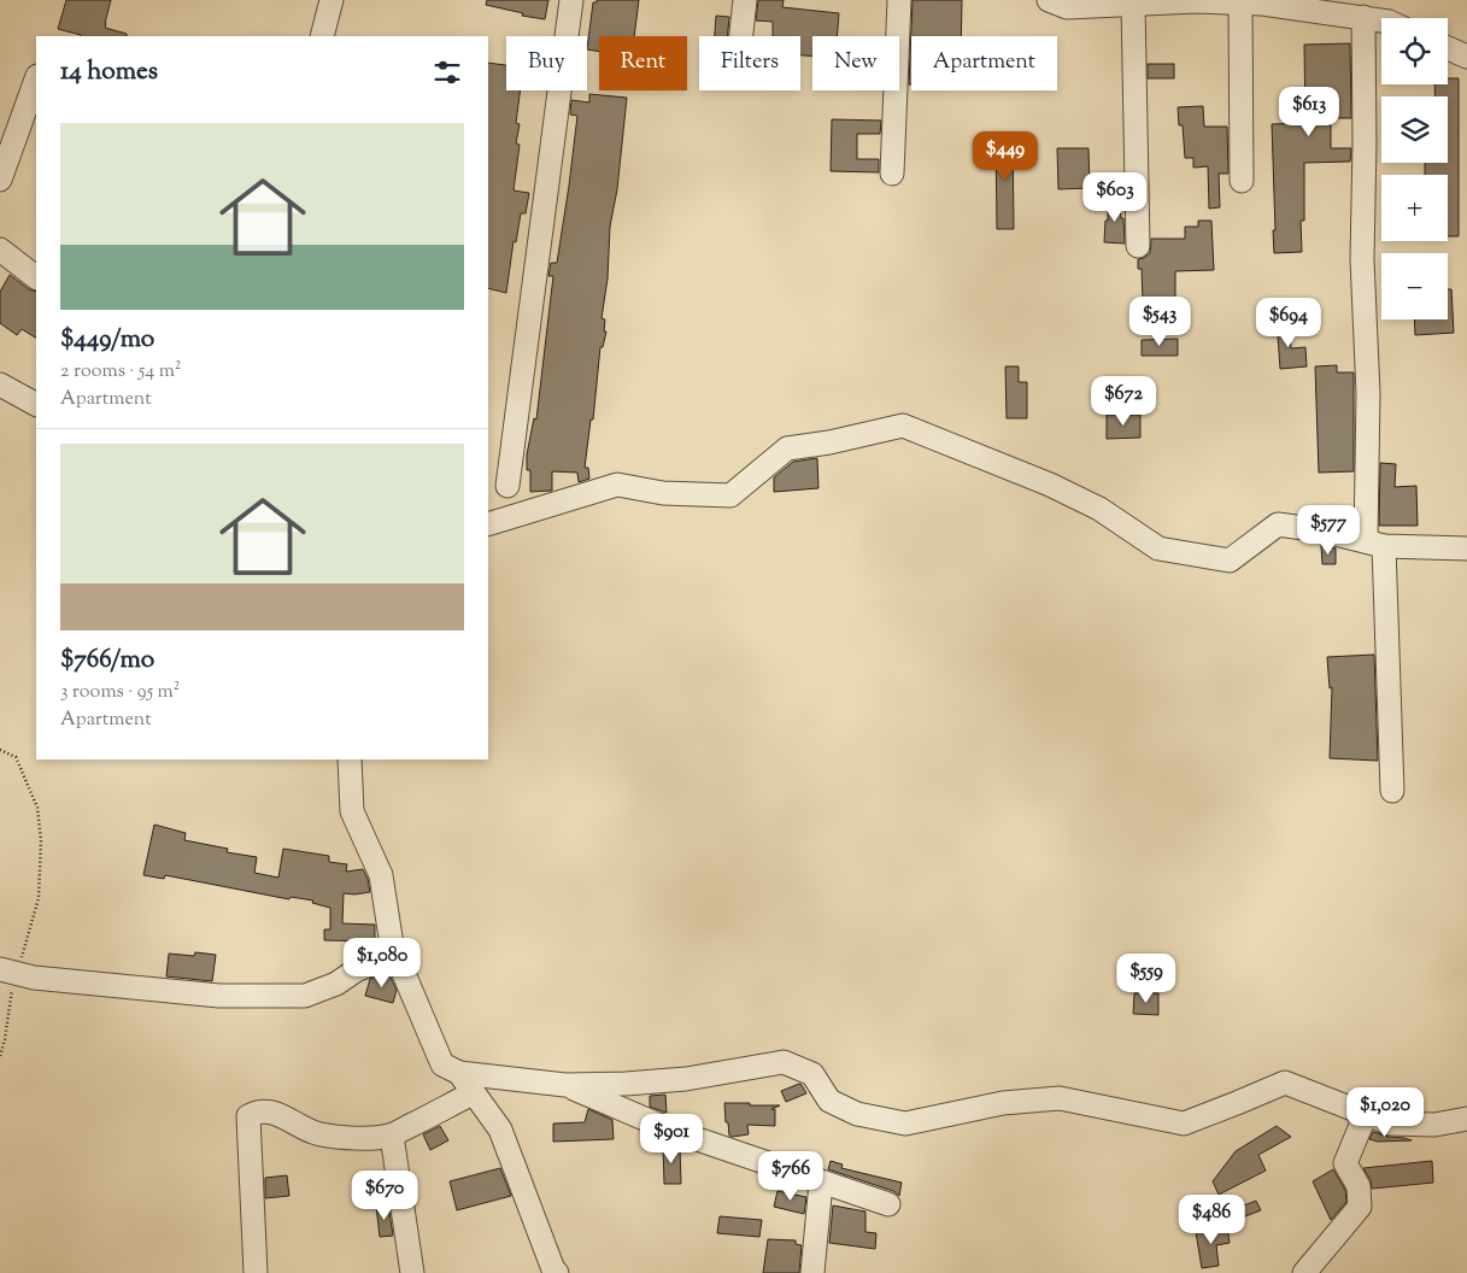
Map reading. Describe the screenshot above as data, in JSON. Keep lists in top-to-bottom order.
{
  "page": {
    "map_buttons": ["+", "−"],
    "chip": [
      "Buy",
      "Rent",
      "Filters",
      "New",
      "Apartment"
    ],
    "heading": "14 homes",
    "price": [
      "$613",
      "$449",
      "$603",
      "$543",
      "$694",
      "$672",
      "$577",
      "$1,080",
      "$559",
      "$1,020",
      "$901",
      "$766",
      "$670",
      "$486"
    ],
    "list": [
      {
        "name": "$449/mo",
        "note": "2 rooms · 54 m² · Apartment"
      },
      {
        "name": "$766/mo",
        "note": "3 rooms · 95 m² · Apartment"
      }
    ]
  }
}
